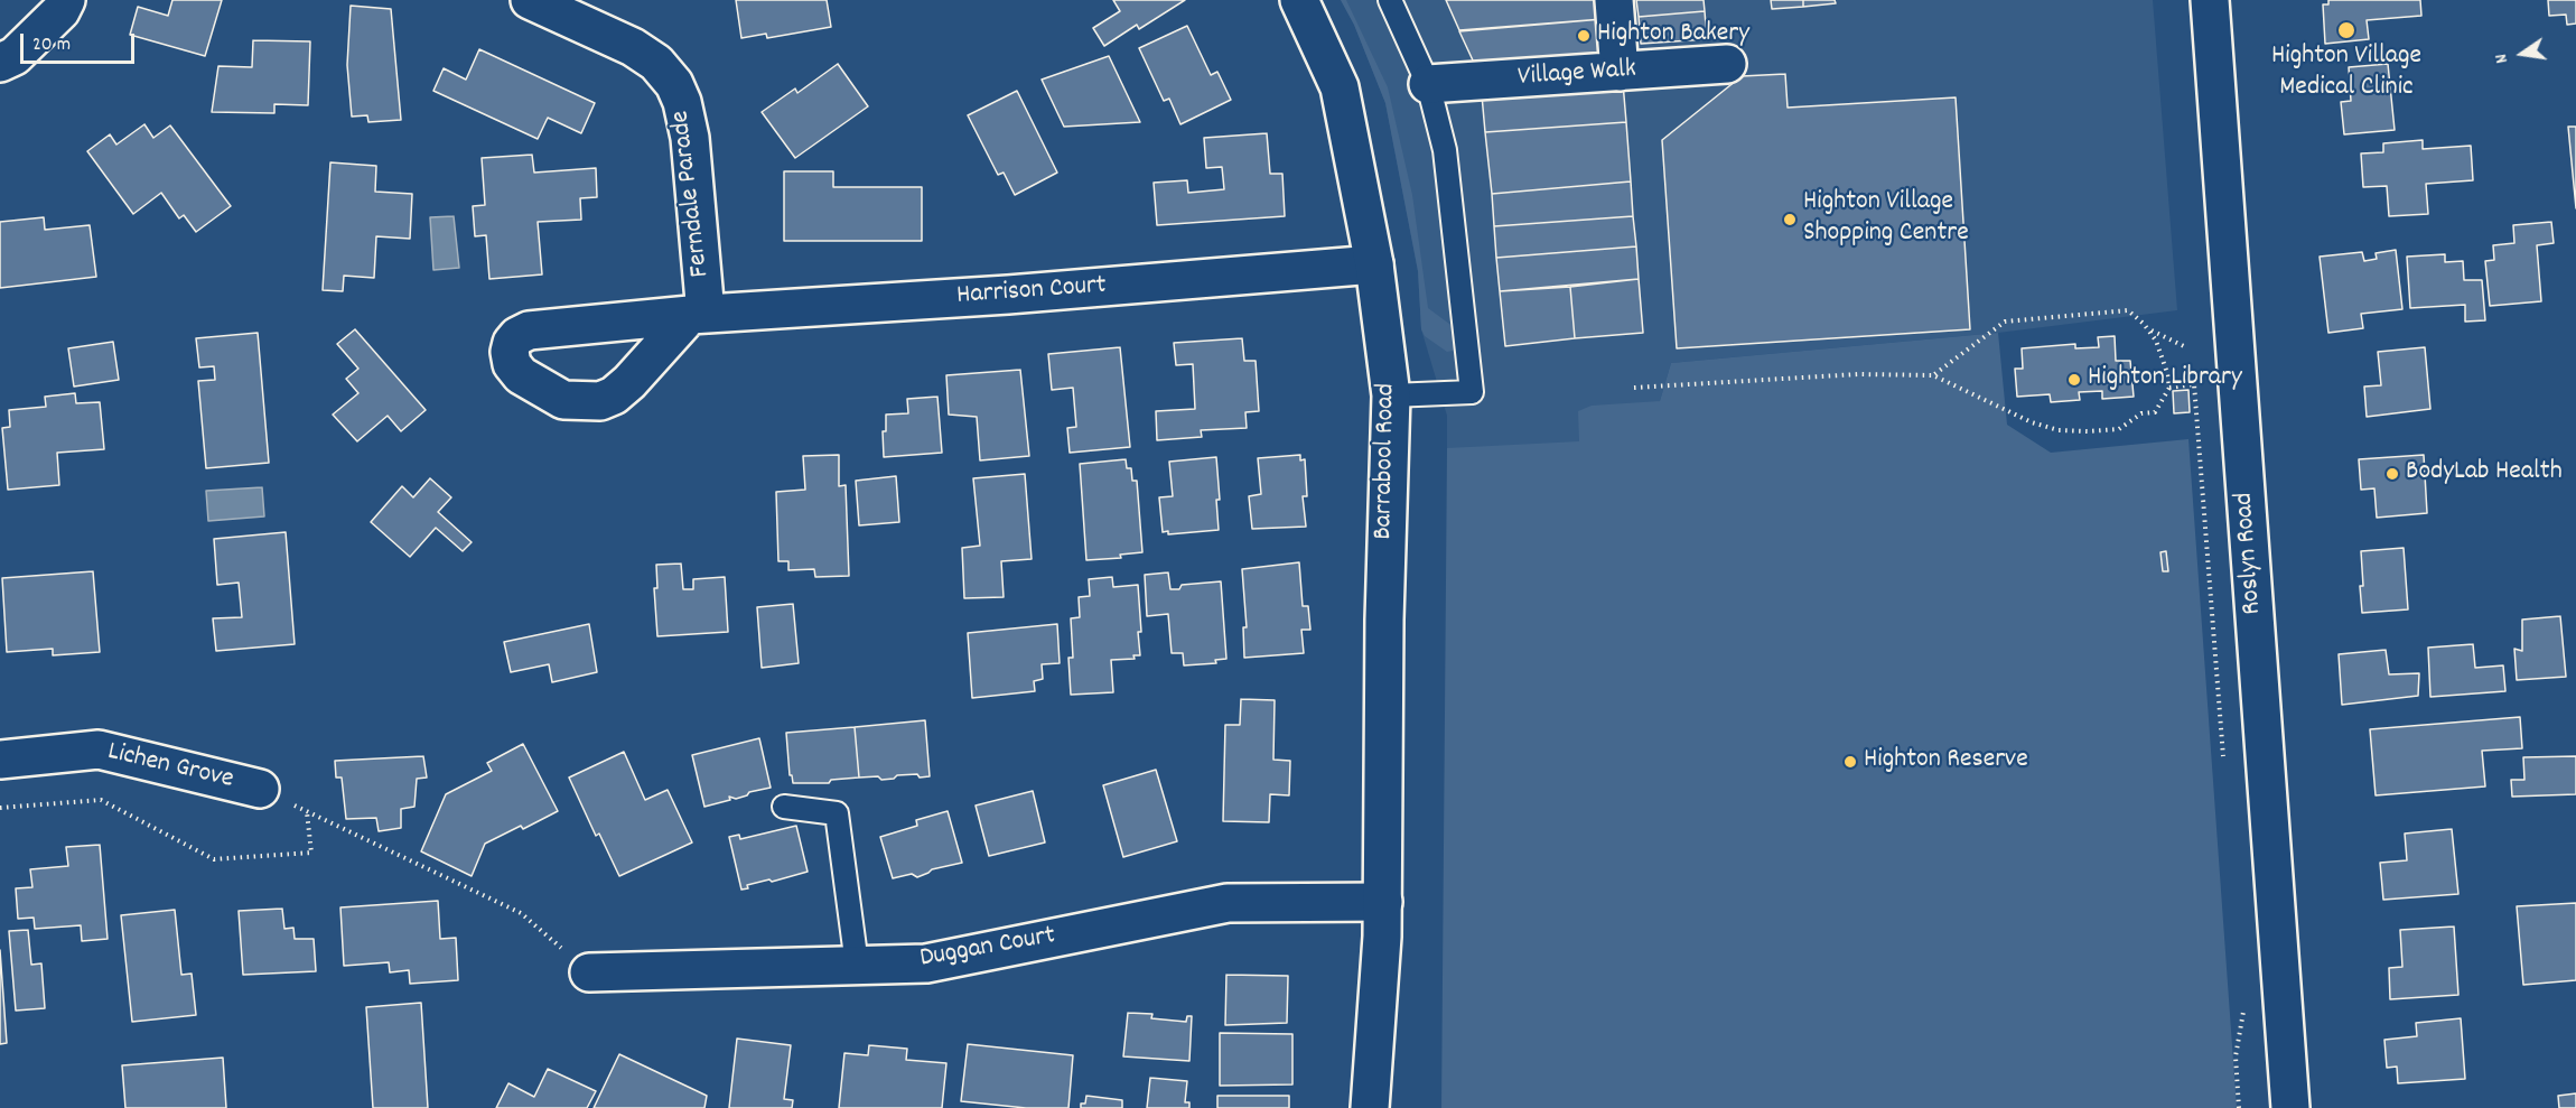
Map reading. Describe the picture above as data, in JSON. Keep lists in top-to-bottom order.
{
  "streets": {
    "street": [
      "Village Walk",
      "Ferndale Parade",
      "Harrison Court",
      "Barrabool Road",
      "Roslyn Road",
      "Lichen Grove",
      "Duggan Court"
    ]
  },
  "crossings": [
    ["Ferndale Parade", "Harrison Court"],
    ["Harrison Court", "Barrabool Road"],
    ["Barrabool Road", "Duggan Court"]
  ],
  "places": [
    "Highton Village Medical Clinic",
    "Highton Bakery",
    "Highton Village Shopping Centre",
    "Highton Library",
    "BodyLab Health",
    "Highton Reserve"
  ],
  "scale_bar": "20 m",
  "north": "left"
}
